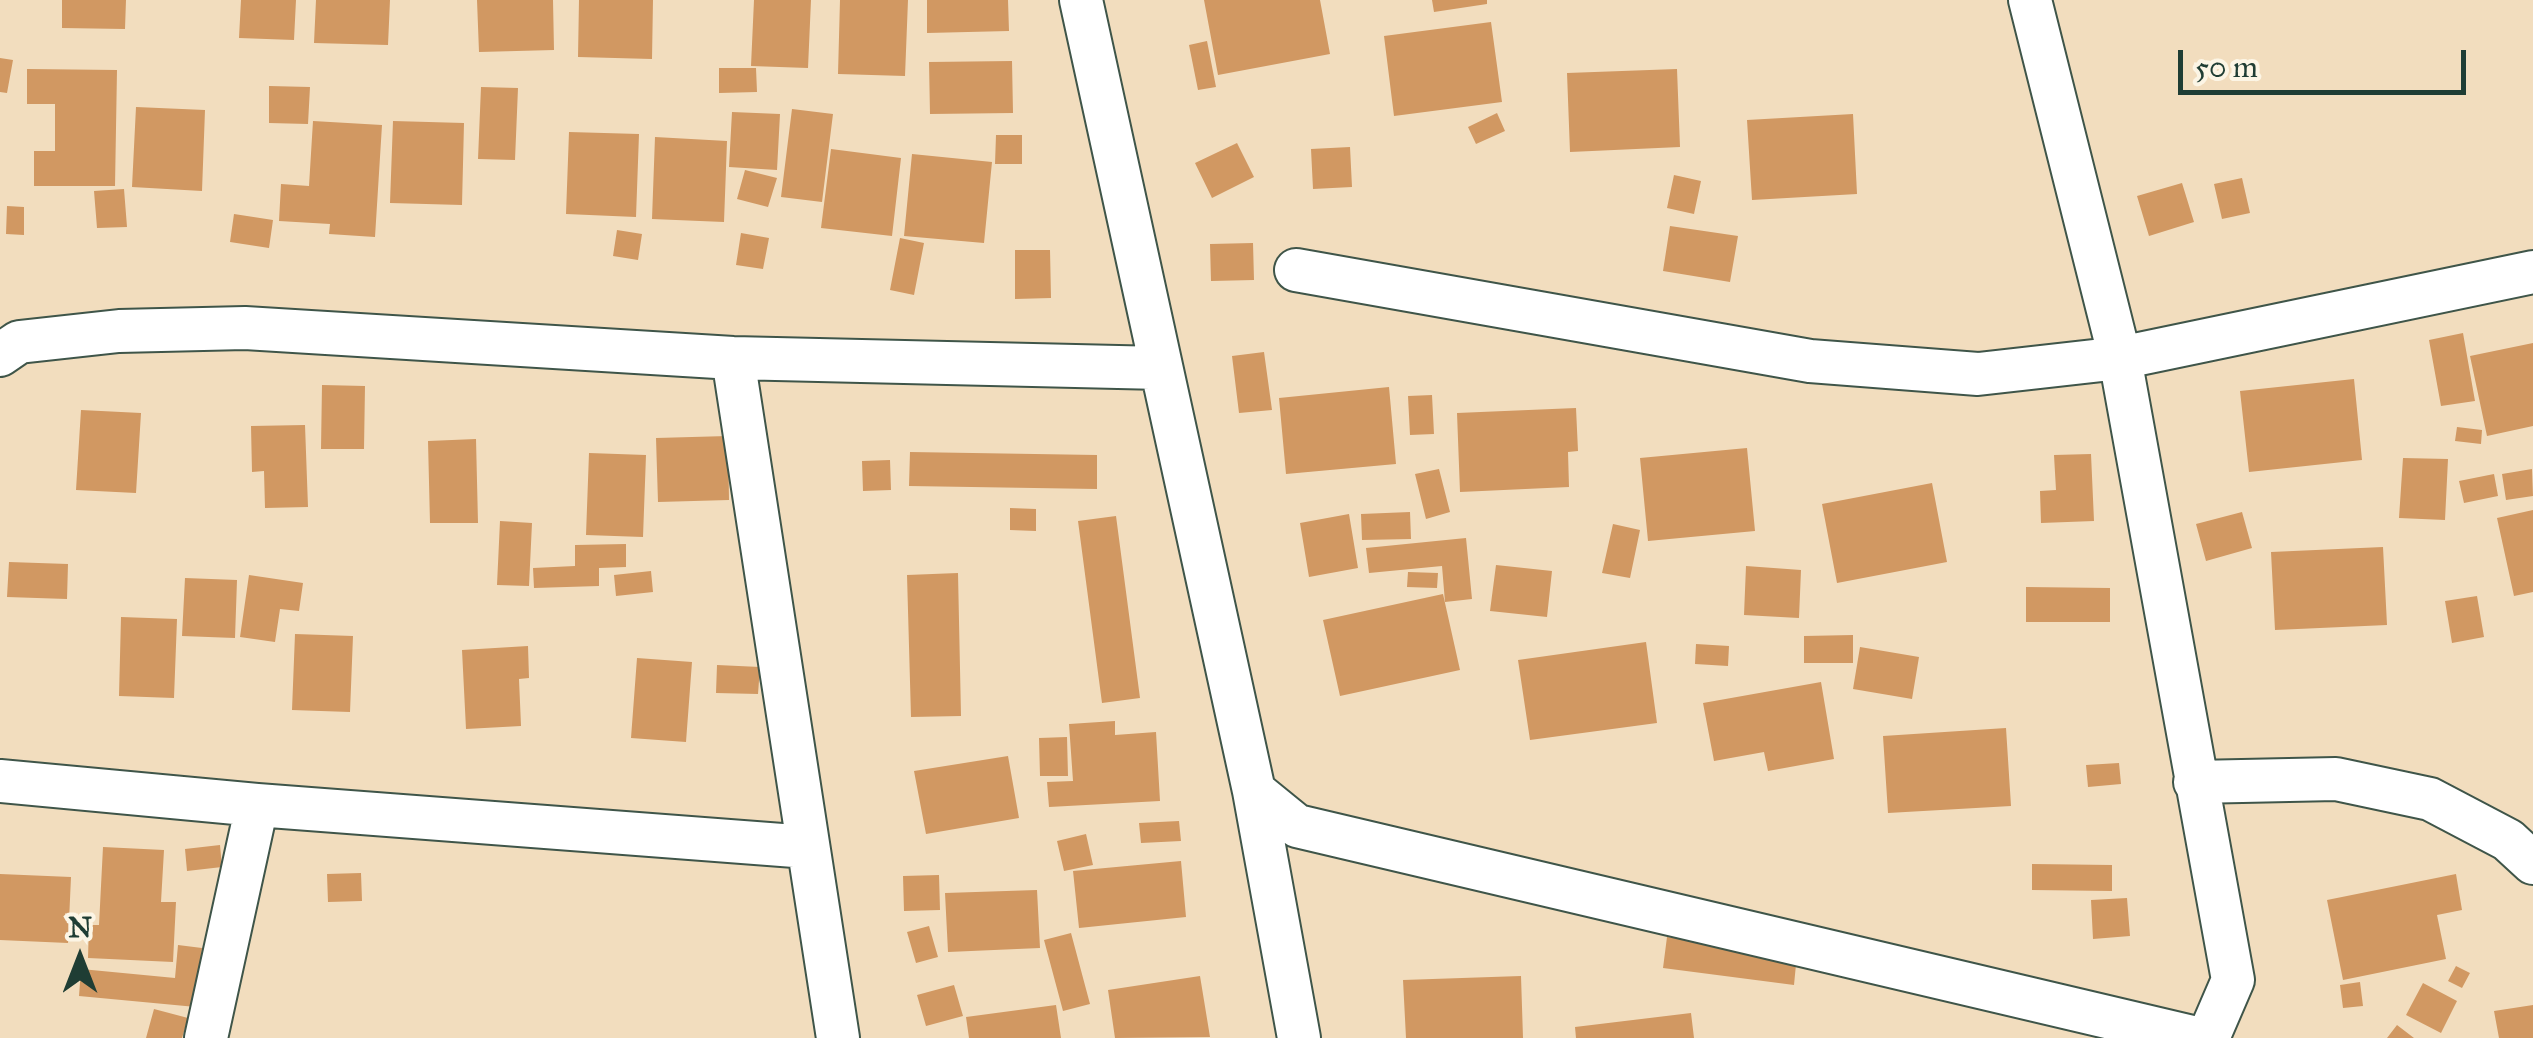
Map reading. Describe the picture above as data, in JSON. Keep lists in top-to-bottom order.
{
  "scale_bar": "50 m",
  "north": "top"
}
